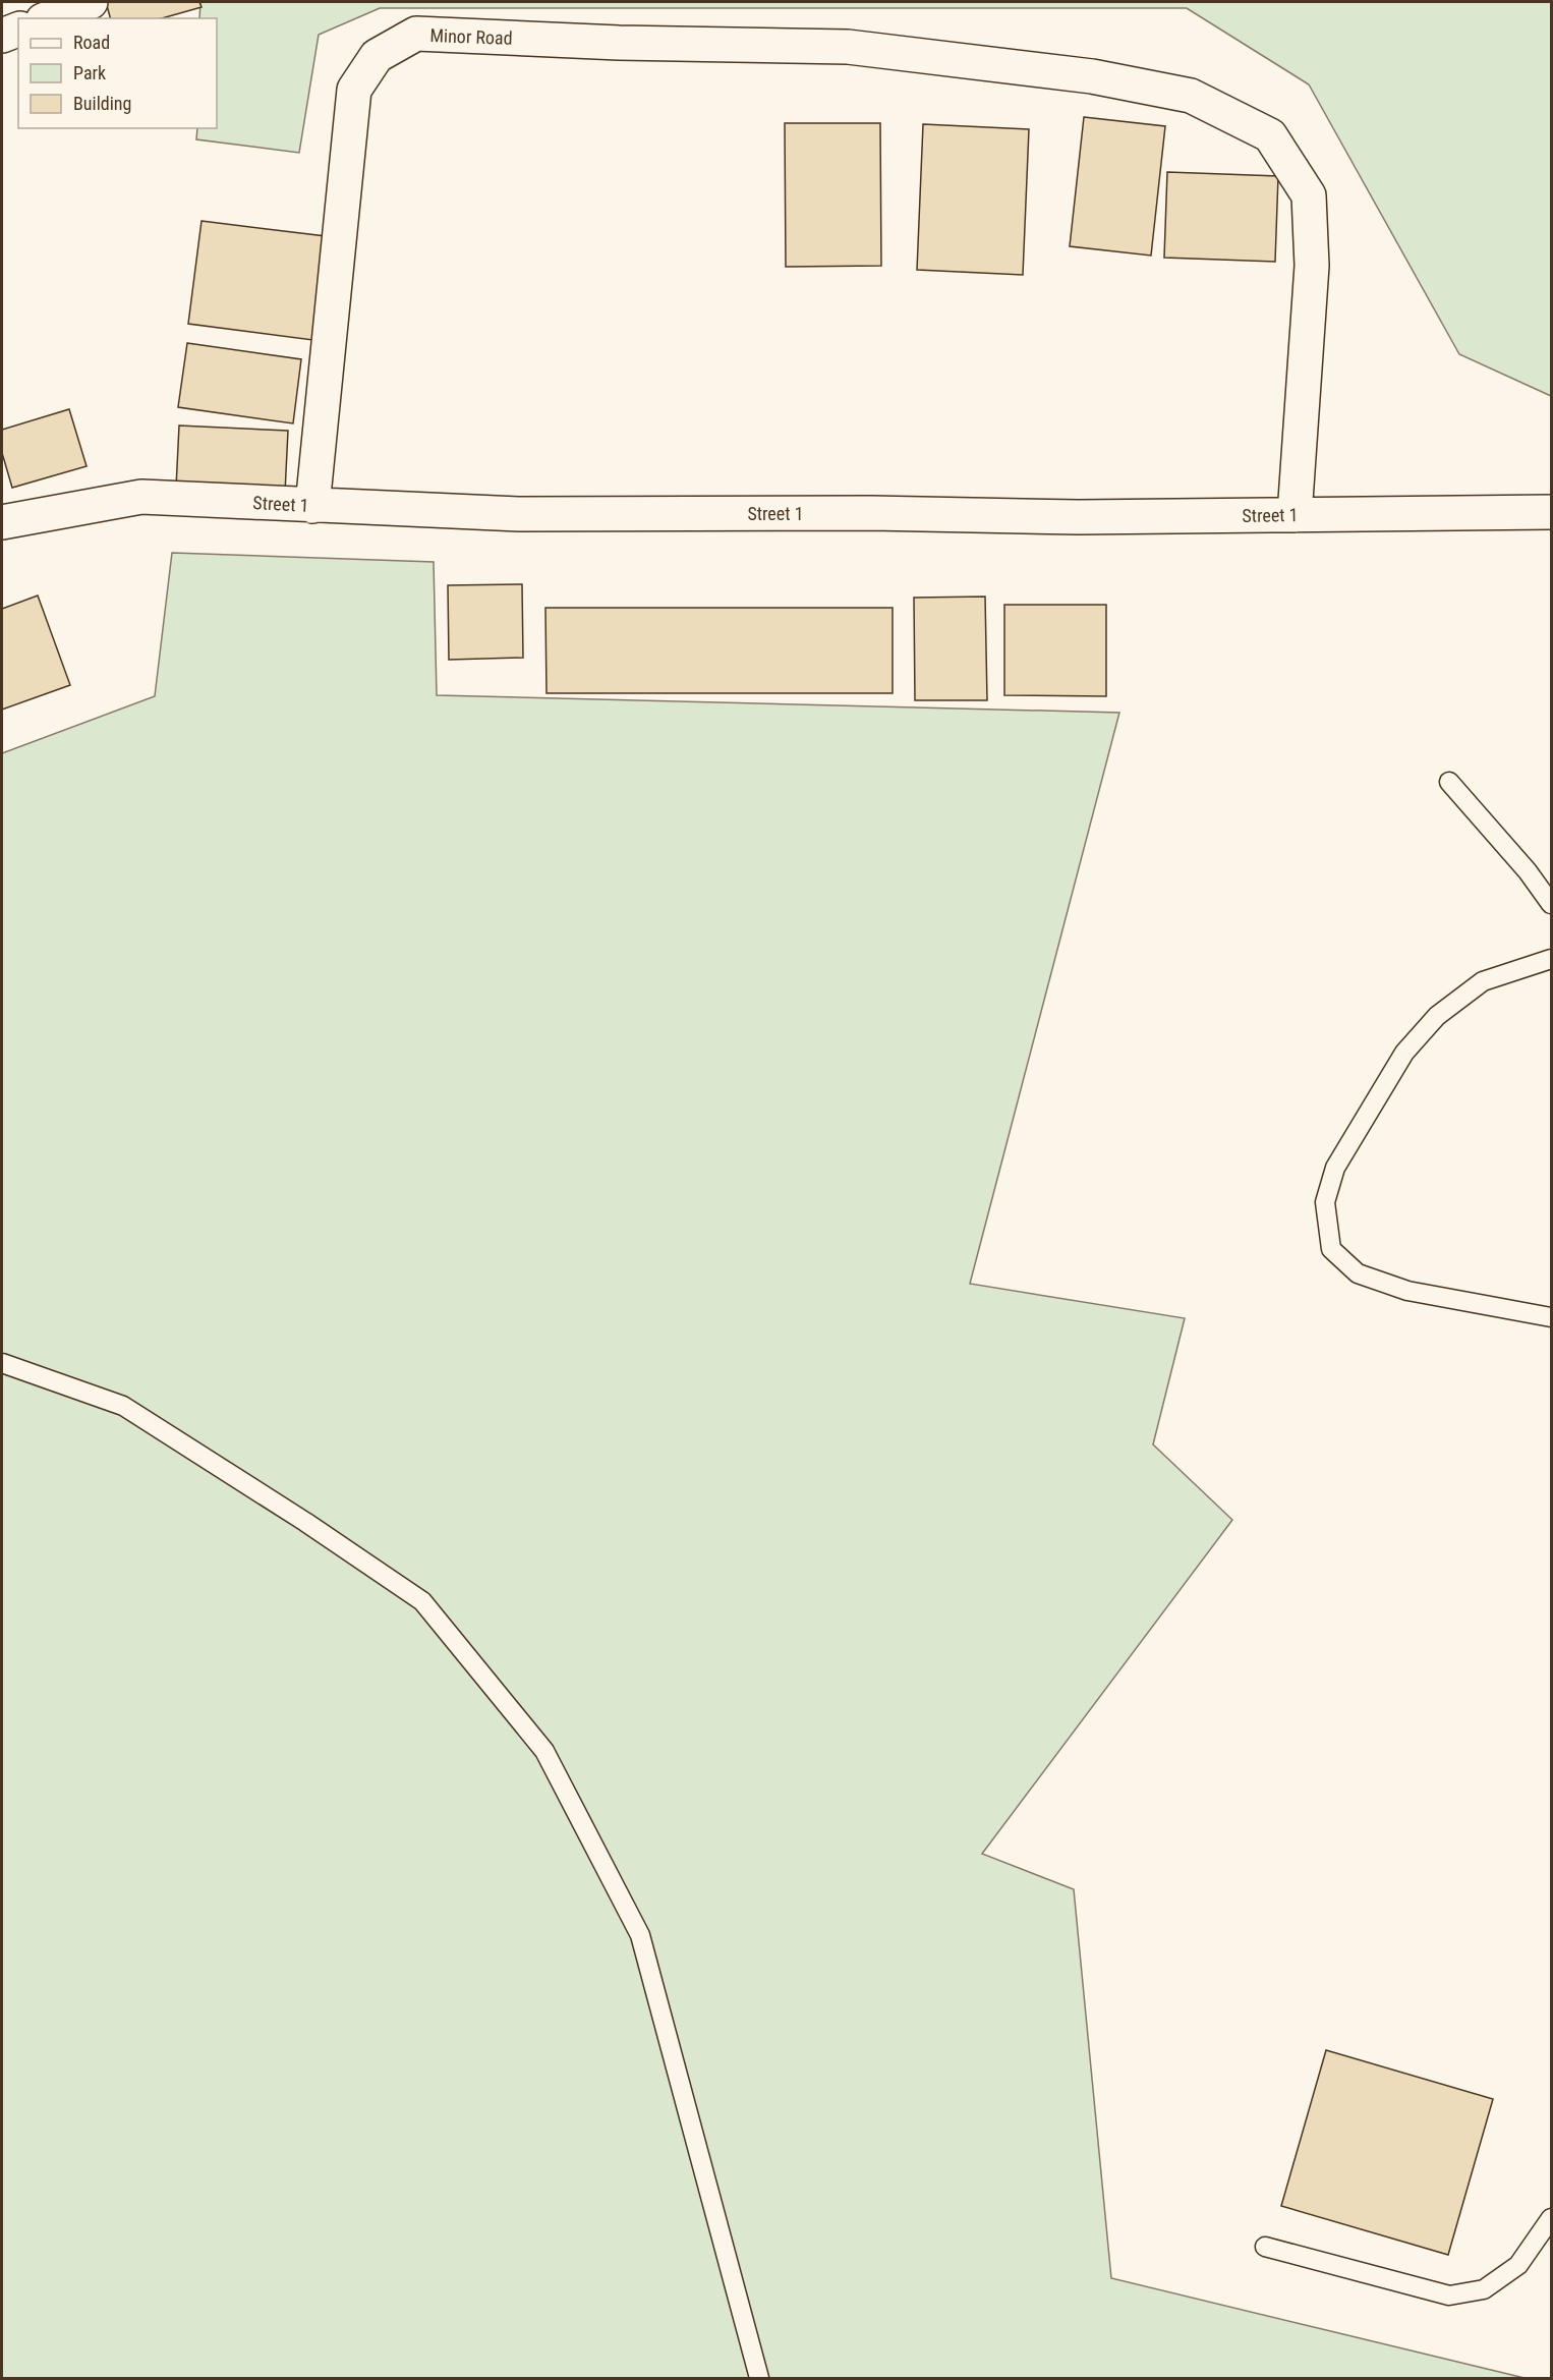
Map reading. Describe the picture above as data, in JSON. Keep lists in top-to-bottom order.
{
  "streets": {
    "street": ["Minor Road", "Street 1"]
  },
  "crossings": [
    ["Minor Road", "Street 1"]
  ],
  "legend": ["Road", "Park", "Building"]
}
